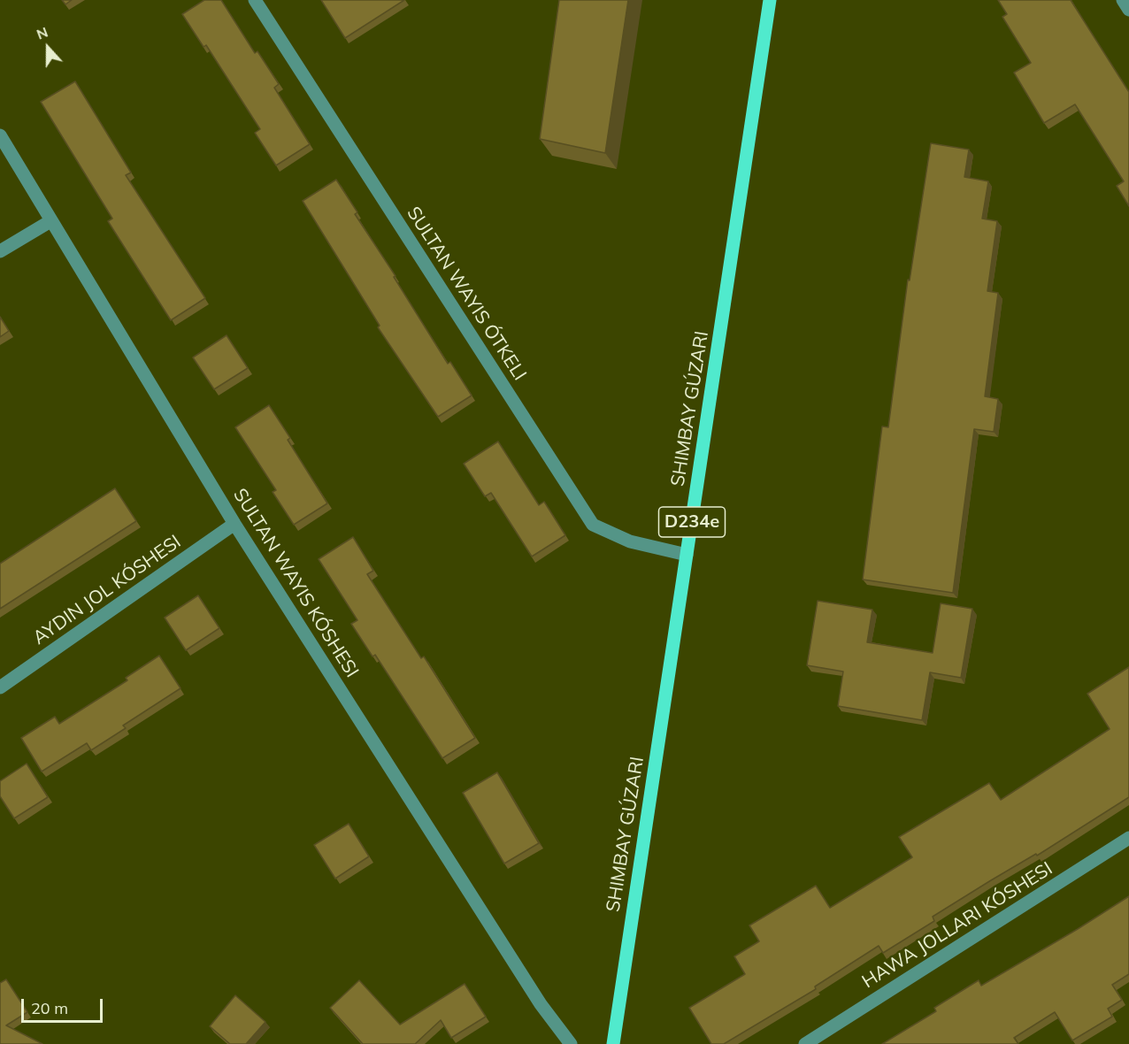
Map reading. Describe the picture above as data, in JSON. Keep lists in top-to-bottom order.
{
  "streets": {
    "main road": ["D234e"]
  },
  "scale_bar": "20 m",
  "north": "top"
}
